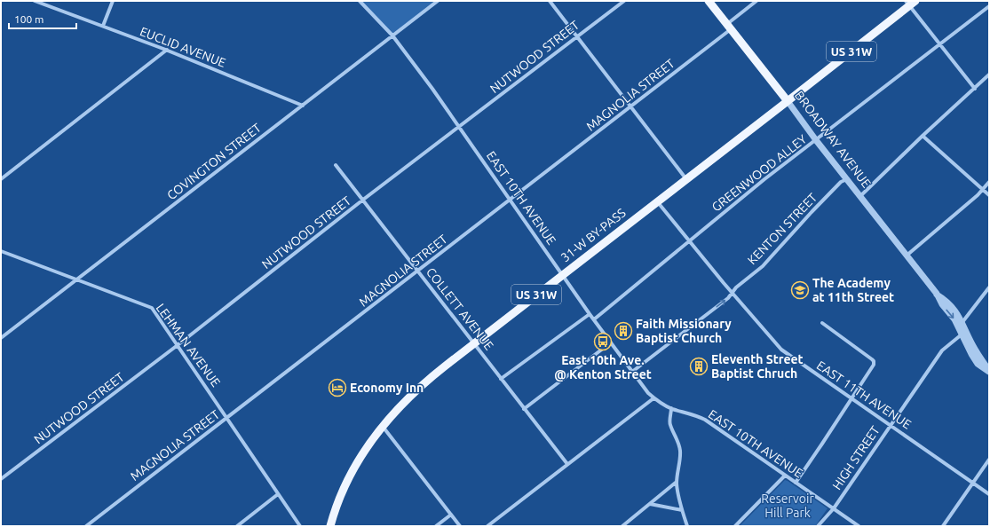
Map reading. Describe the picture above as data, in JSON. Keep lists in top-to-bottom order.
{
  "streets": {
    "main road": ["US 31W", "BROADWAY AVENUE", "31-W BY-PASS"],
    "street": [
      "EUCLID AVENUE",
      "NUTWOOD STREET",
      "MAGNOLIA STREET",
      "COVINGTON STREET",
      "GREENWOOD ALLEY",
      "EAST 10TH AVENUE",
      "KENTON STREET",
      "COLLETT AVENUE",
      "LEHMAN AVENUE",
      "EAST 11TH AVENUE",
      "HIGH STREET"
    ]
  },
  "crossings": [
    ["EUCLID AVENUE", "COVINGTON STREET"],
    ["NUTWOOD STREET", "EAST 10TH AVENUE"],
    ["NUTWOOD STREET", "COLLETT AVENUE"],
    ["NUTWOOD STREET", "LEHMAN AVENUE"],
    ["MAGNOLIA STREET", "BROADWAY AVENUE"],
    ["MAGNOLIA STREET", "EAST 10TH AVENUE"],
    ["MAGNOLIA STREET", "COLLETT AVENUE"],
    ["MAGNOLIA STREET", "LEHMAN AVENUE"],
    ["BROADWAY AVENUE", "GREENWOOD ALLEY"],
    ["BROADWAY AVENUE", "KENTON STREET"],
    ["BROADWAY AVENUE", "31-W BY-PASS"],
    ["BROADWAY AVENUE", "HIGH STREET"],
    ["COVINGTON STREET", "EAST 10TH AVENUE"],
    ["COVINGTON STREET", "LEHMAN AVENUE"],
    ["GREENWOOD ALLEY", "EAST 10TH AVENUE"],
    ["GREENWOOD ALLEY", "EAST 11TH AVENUE"],
    ["EAST 10TH AVENUE", "KENTON STREET"],
    ["EAST 10TH AVENUE", "31-W BY-PASS"],
    ["EAST 10TH AVENUE", "HIGH STREET"],
    ["KENTON STREET", "EAST 11TH AVENUE"],
    ["31-W BY-PASS", "COLLETT AVENUE"],
    ["31-W BY-PASS", "EAST 11TH AVENUE"],
    ["EAST 11TH AVENUE", "HIGH STREET"]
  ],
  "one_way": ["KENTON STREET"],
  "parks": ["Reservoir Hill Park"],
  "places": {
    "school or university": ["The Academy at 11th Street"],
    "building": ["Faith Missionary Baptist Church", "Eleventh Street Baptist Chruch"],
    "bus stop": ["East 10th Ave. @ Kenton Street"],
    "hotel": ["Economy Inn"]
  },
  "scale_bar": "100 m"
}
